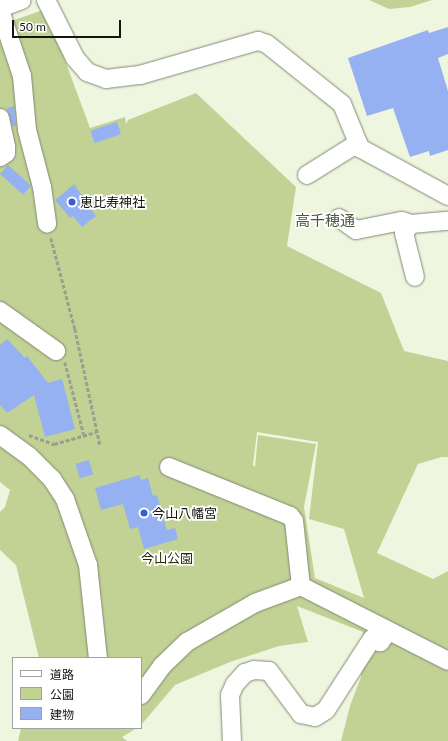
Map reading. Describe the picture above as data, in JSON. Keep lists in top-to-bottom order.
{
  "districts": ["高千穂通"],
  "parks": ["今山公園"],
  "places": ["恵比寿神社", "今山八幡宮"],
  "legend": ["道路", "公園", "建物"],
  "scale_bar": "50 m"
}
